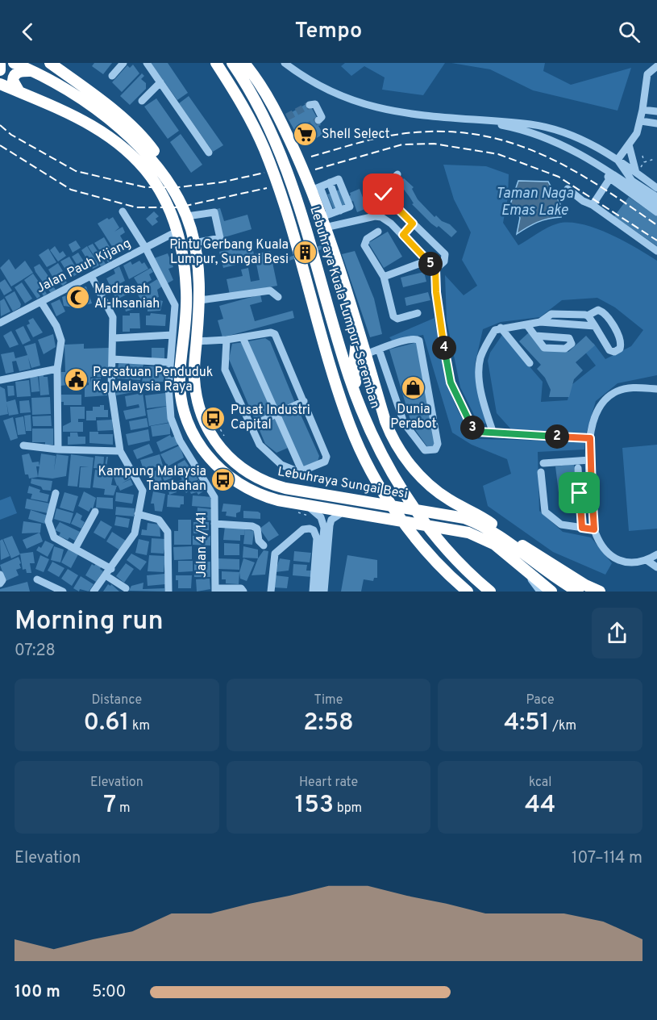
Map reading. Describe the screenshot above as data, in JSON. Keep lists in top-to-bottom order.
{
  "streets": {
    "highway": ["Lebuhraya Kuala Lumpur–Seremban", "Lebuhraya Sungai Besi"],
    "street": ["Jalan Pauh Kijang", "Jalan 4/141"]
  },
  "crossings": [
    ["Jalan Pauh Kijang", "Lebuhraya Sungai Besi"]
  ],
  "water": ["Taman Naga Emas Lake"],
  "places": {
    "supermarket": ["Shell Select"],
    "building": ["Pintu Gerbang Kuala Lumpur, Sungai Besi"],
    "mosque": ["Madrasah Al-Ihsaniah"],
    "public building": ["Persatuan Penduduk Kg Malaysia Raya"],
    "shop": ["Dunia Perabot"],
    "bus stop": ["Pusat Industri Capital", "Kampung Malaysia Tambahan"]
  },
  "page": {
    "header": "Tempo",
    "pins": [
      "5",
      "4",
      "3",
      "2"
    ],
    "heading": ["Morning run", "07:28"],
    "stats": [
      ["Distance", "0.61 km"],
      ["Time", "2:58"],
      ["Pace", "4:51 /km"],
      ["Elevation", "7 m"],
      ["Heart rate", "153 bpm"],
      ["kcal", "44"]
    ],
    "chart": ["Elevation", "107–114 m"],
    "list": [
      {
        "name": "100 m",
        "note": "5:00"
      }
    ]
  }
}
